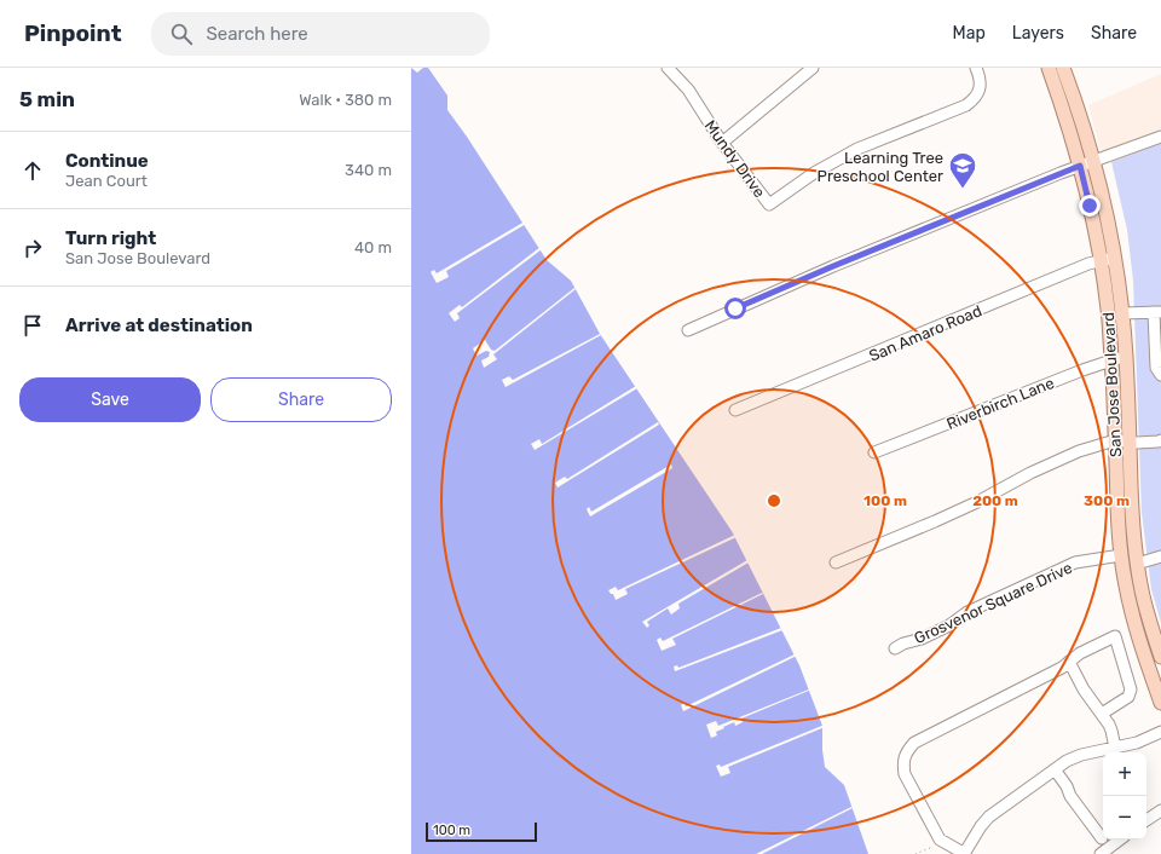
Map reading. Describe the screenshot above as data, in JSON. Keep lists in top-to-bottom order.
{
  "streets": {
    "main road": ["San Jose Boulevard"],
    "street": [
      "Mundy Drive",
      "San Amaro Road",
      "Riverbirch Lane",
      "Grosvenor Square Drive"
    ]
  },
  "crossings": [
    ["San Amaro Road", "San Jose Boulevard"],
    ["San Jose Boulevard", "Riverbirch Lane"],
    ["San Jose Boulevard", "Grosvenor Square Drive"]
  ],
  "places": {
    "school or university": ["Learning Tree Preschool Center"]
  },
  "scale_bar": "100 m",
  "page": {
    "header": "Pinpoint",
    "search": "Search here",
    "nav": ["Map", "Layers", "Share"],
    "heading": ["5 min", "Walk · 380 m"],
    "list": [
      ["Continue", "Jean Court", "340 m"],
      ["Turn right", "San Jose Boulevard", "40 m"],
      "Arrive at destination"
    ],
    "buttons": ["Save", "Share"],
    "map_buttons": ["+", "−"],
    "scale": "100 m"
  },
  "rings": ["100 m", "200 m", "300 m"]
}
